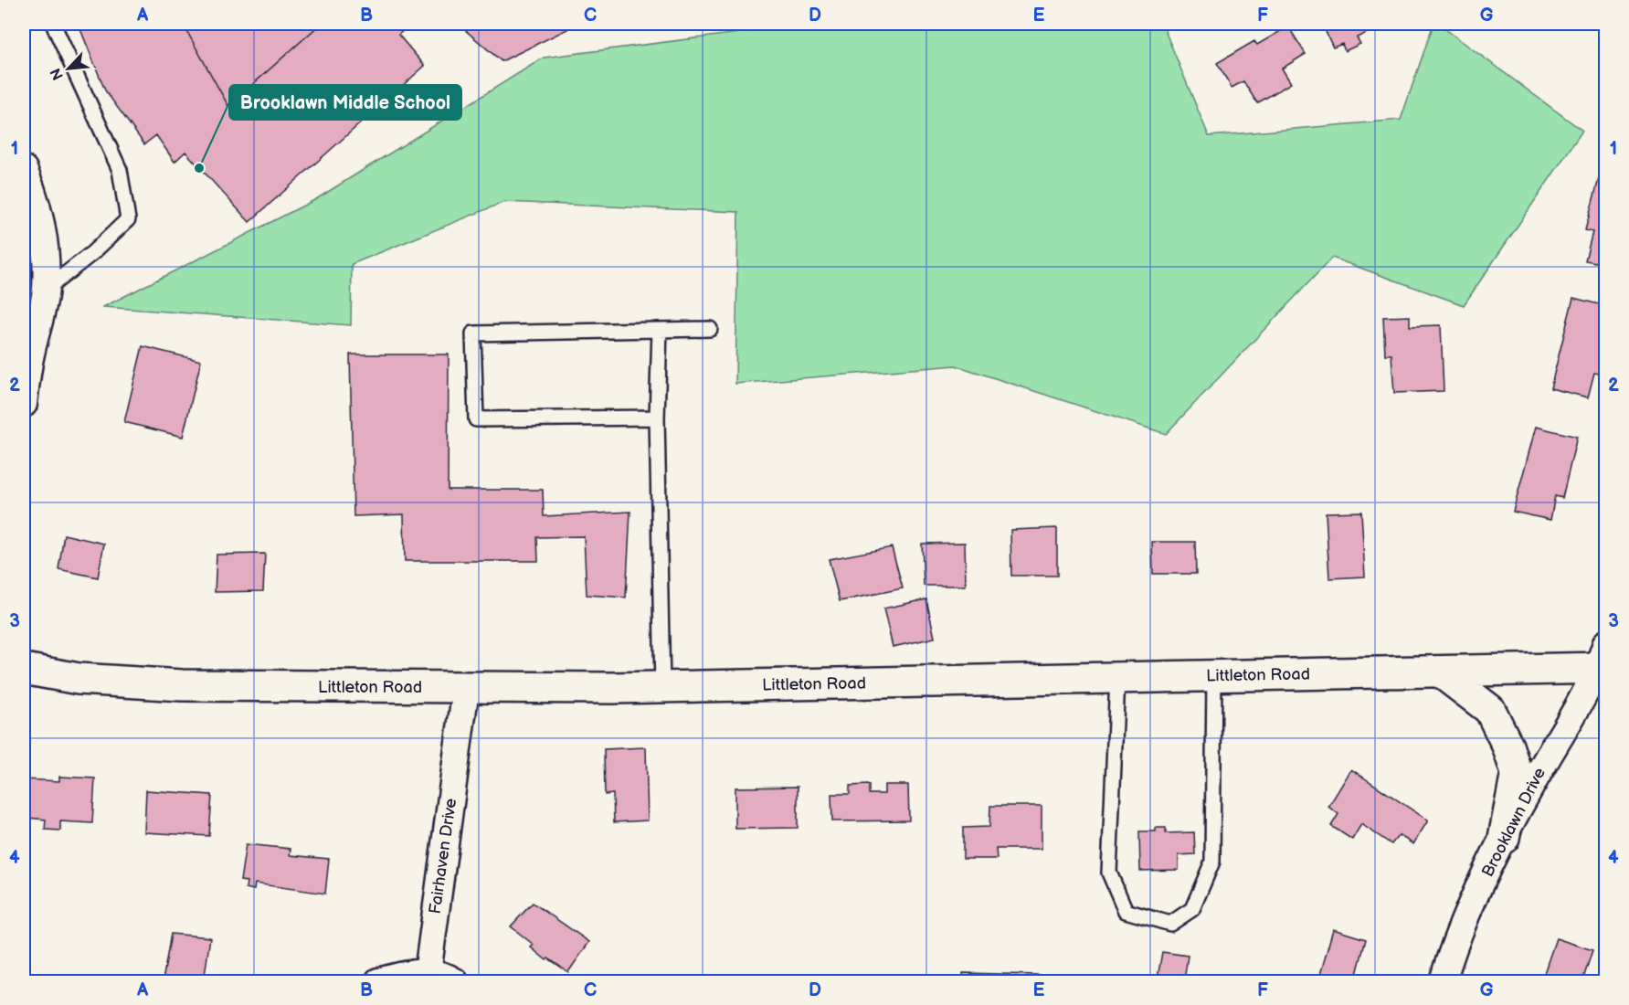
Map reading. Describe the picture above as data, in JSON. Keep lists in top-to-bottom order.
{
  "streets": {
    "main road": ["Littleton Road"],
    "street": ["Brooklawn Drive", "Fairhaven Drive"]
  },
  "crossings": [
    ["Littleton Road", "Brooklawn Drive"],
    ["Littleton Road", "Fairhaven Drive"]
  ],
  "places": ["Brooklawn Middle School"],
  "north": "bottom left",
  "grid": {
    "columns": [
      "A",
      "B",
      "C",
      "D",
      "E",
      "F",
      "G"
    ],
    "rows": [
      "1",
      "2",
      "3",
      "4"
    ]
  }
}
